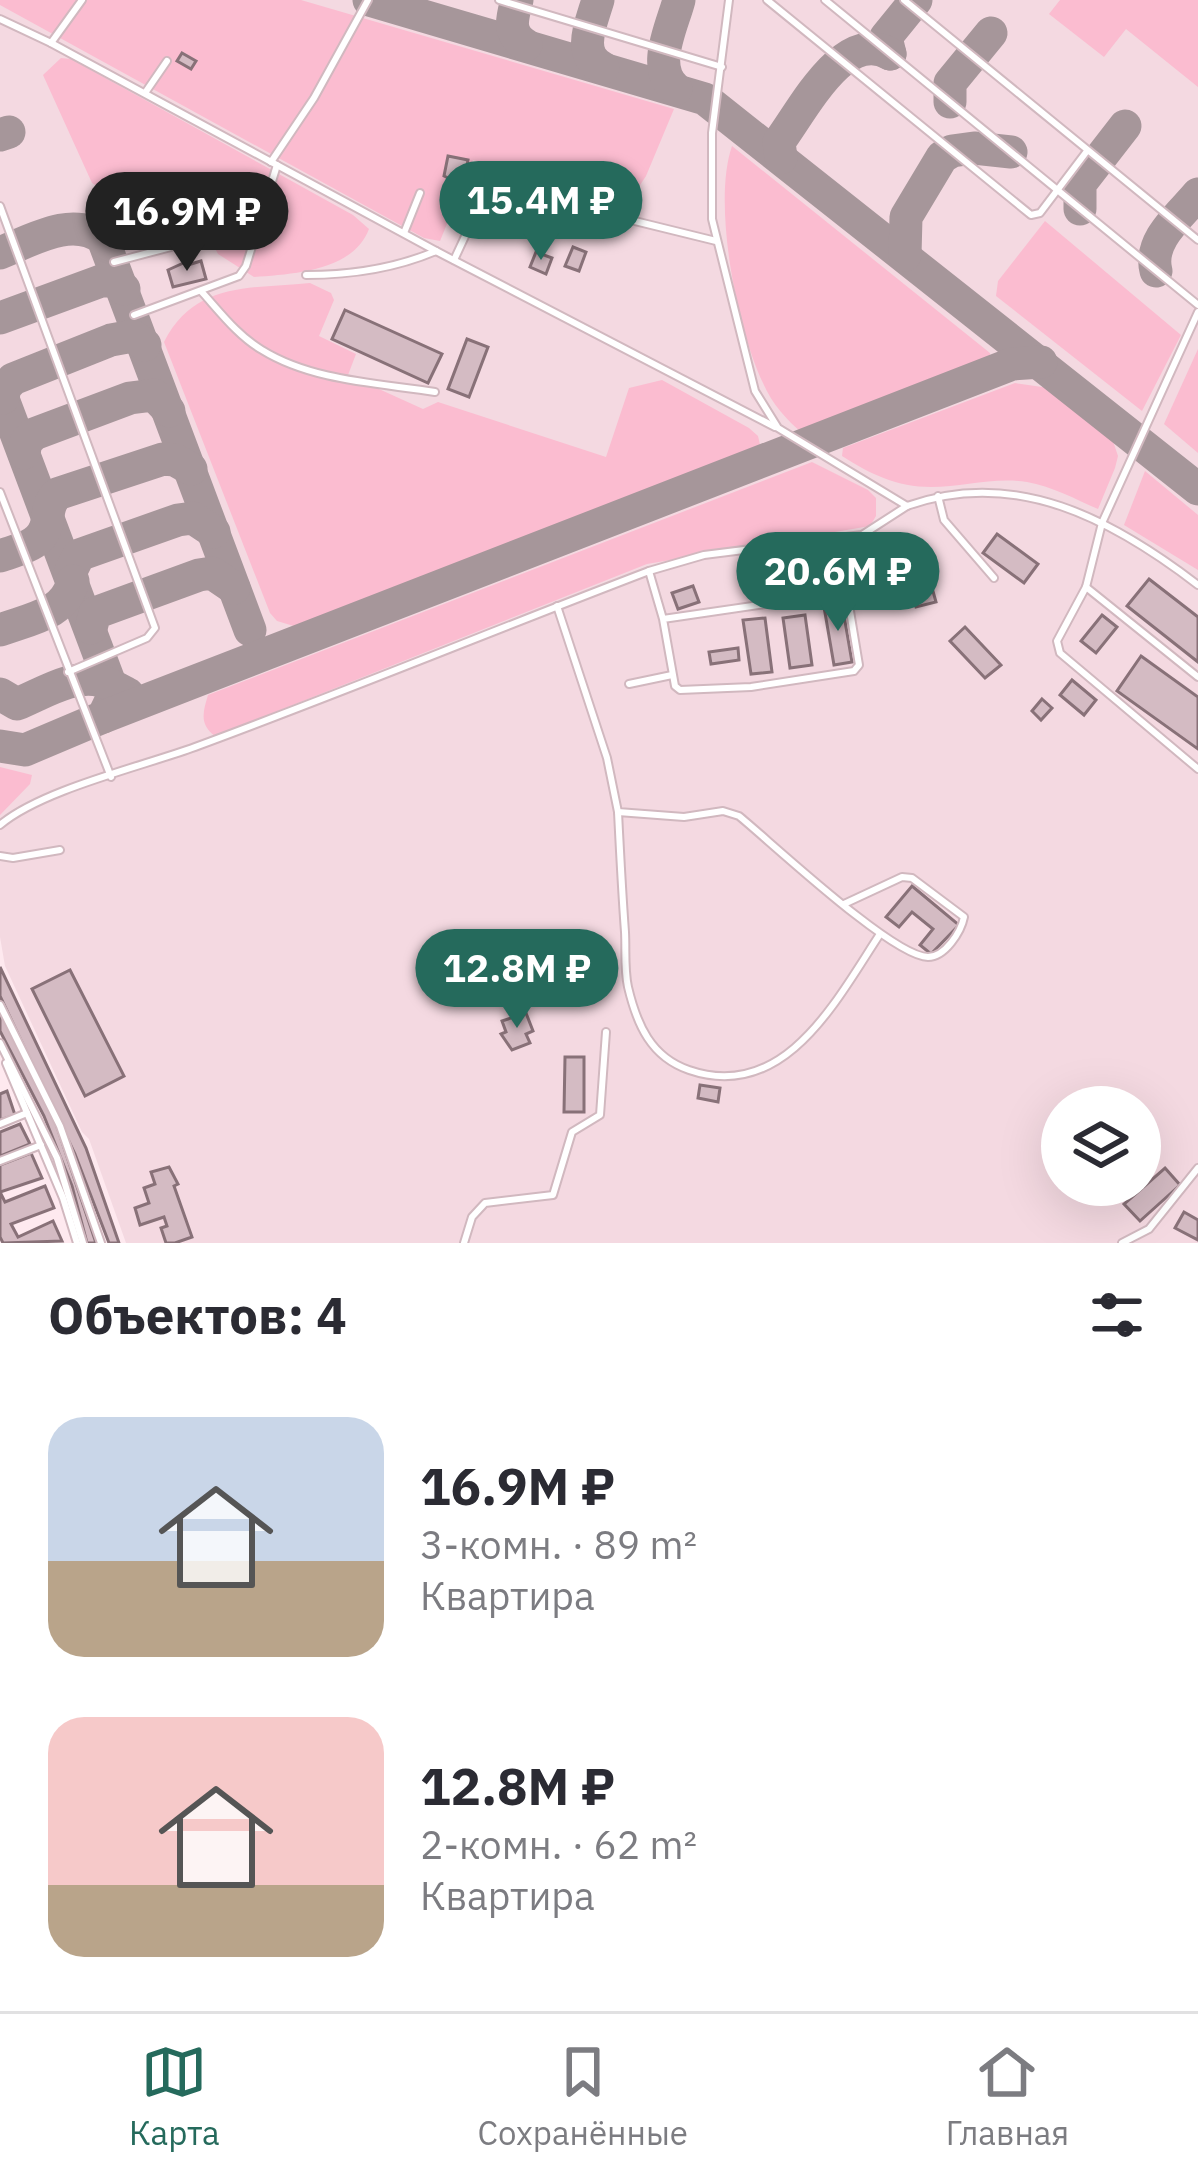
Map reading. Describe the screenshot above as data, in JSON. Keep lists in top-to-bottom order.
{
  "page": {
    "price": [
      "15.4M ₽",
      "16.9M ₽",
      "20.6M ₽",
      "12.8M ₽"
    ],
    "heading": "Объектов: 4",
    "list": [
      {
        "name": "16.9M ₽",
        "note": "3-комн. · 89 m² · Квартира"
      },
      {
        "name": "12.8M ₽",
        "note": "2-комн. · 62 m² · Квартира"
      }
    ],
    "tabs": ["Карта", "Сохранённые", "Главная"]
  }
}
